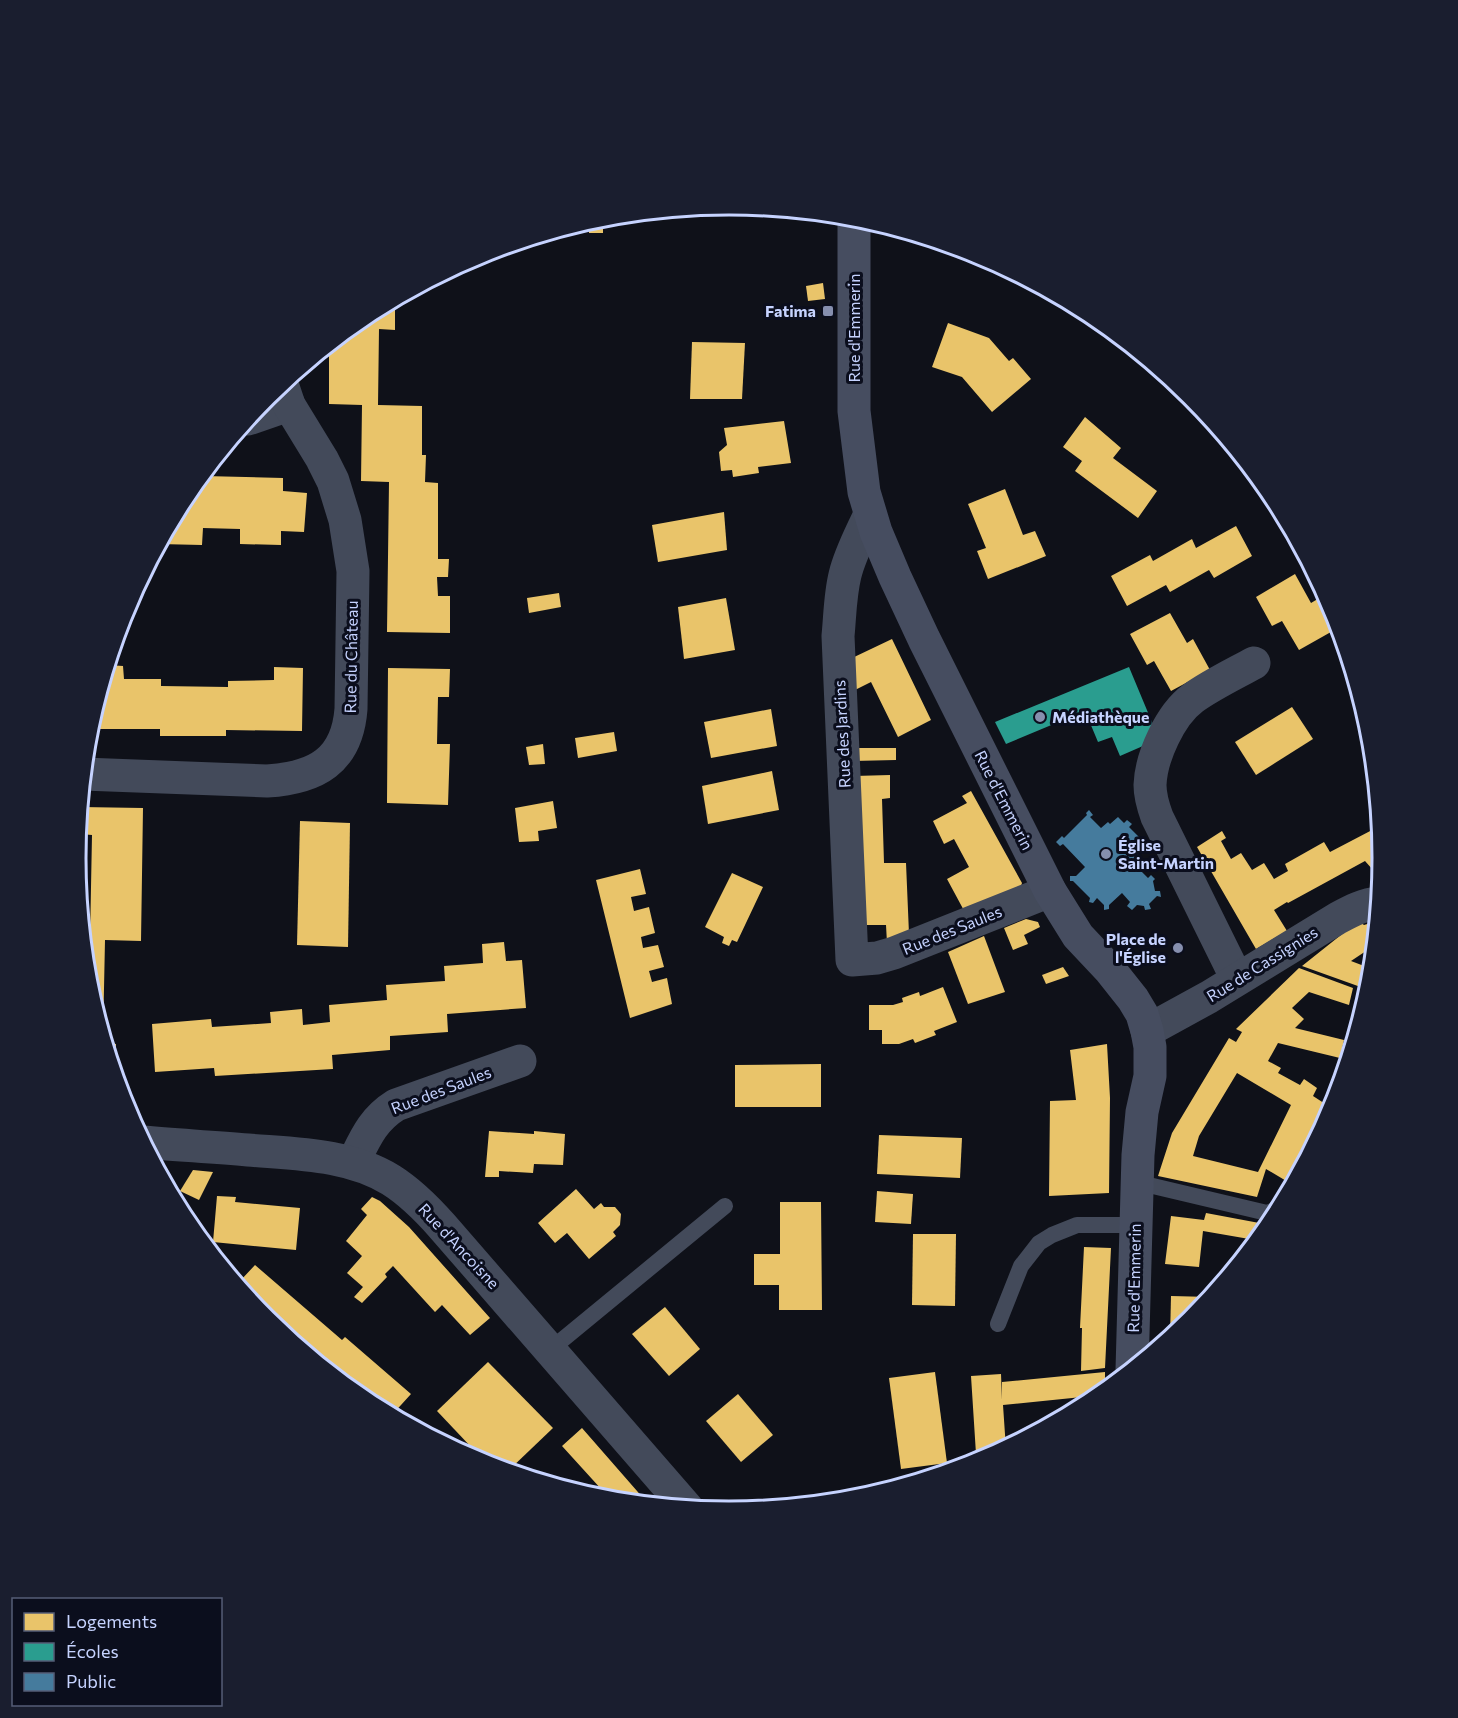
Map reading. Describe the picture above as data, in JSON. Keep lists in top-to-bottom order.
{
  "streets": {
    "main road": ["Rue d'Emmerin"],
    "street": [
      "Rue du Château",
      "Rue des Jardins",
      "Rue des Saules",
      "Rue de Cassignies",
      "Rue d'Ancoisne"
    ]
  },
  "crossings": [
    ["Rue d'Emmerin", "Rue des Jardins"],
    ["Rue d'Emmerin", "Rue des Saules"],
    ["Rue d'Emmerin", "Rue de Cassignies"],
    ["Rue des Jardins", "Rue des Saules"],
    ["Rue des Saules", "Rue d'Ancoisne"]
  ],
  "places": {
    "transit": ["Fatima"],
    "other": ["Médiathèque", "Église Saint-Martin", "Place de l'Église"]
  },
  "legend": ["Logements", "Écoles", "Public"]
}
